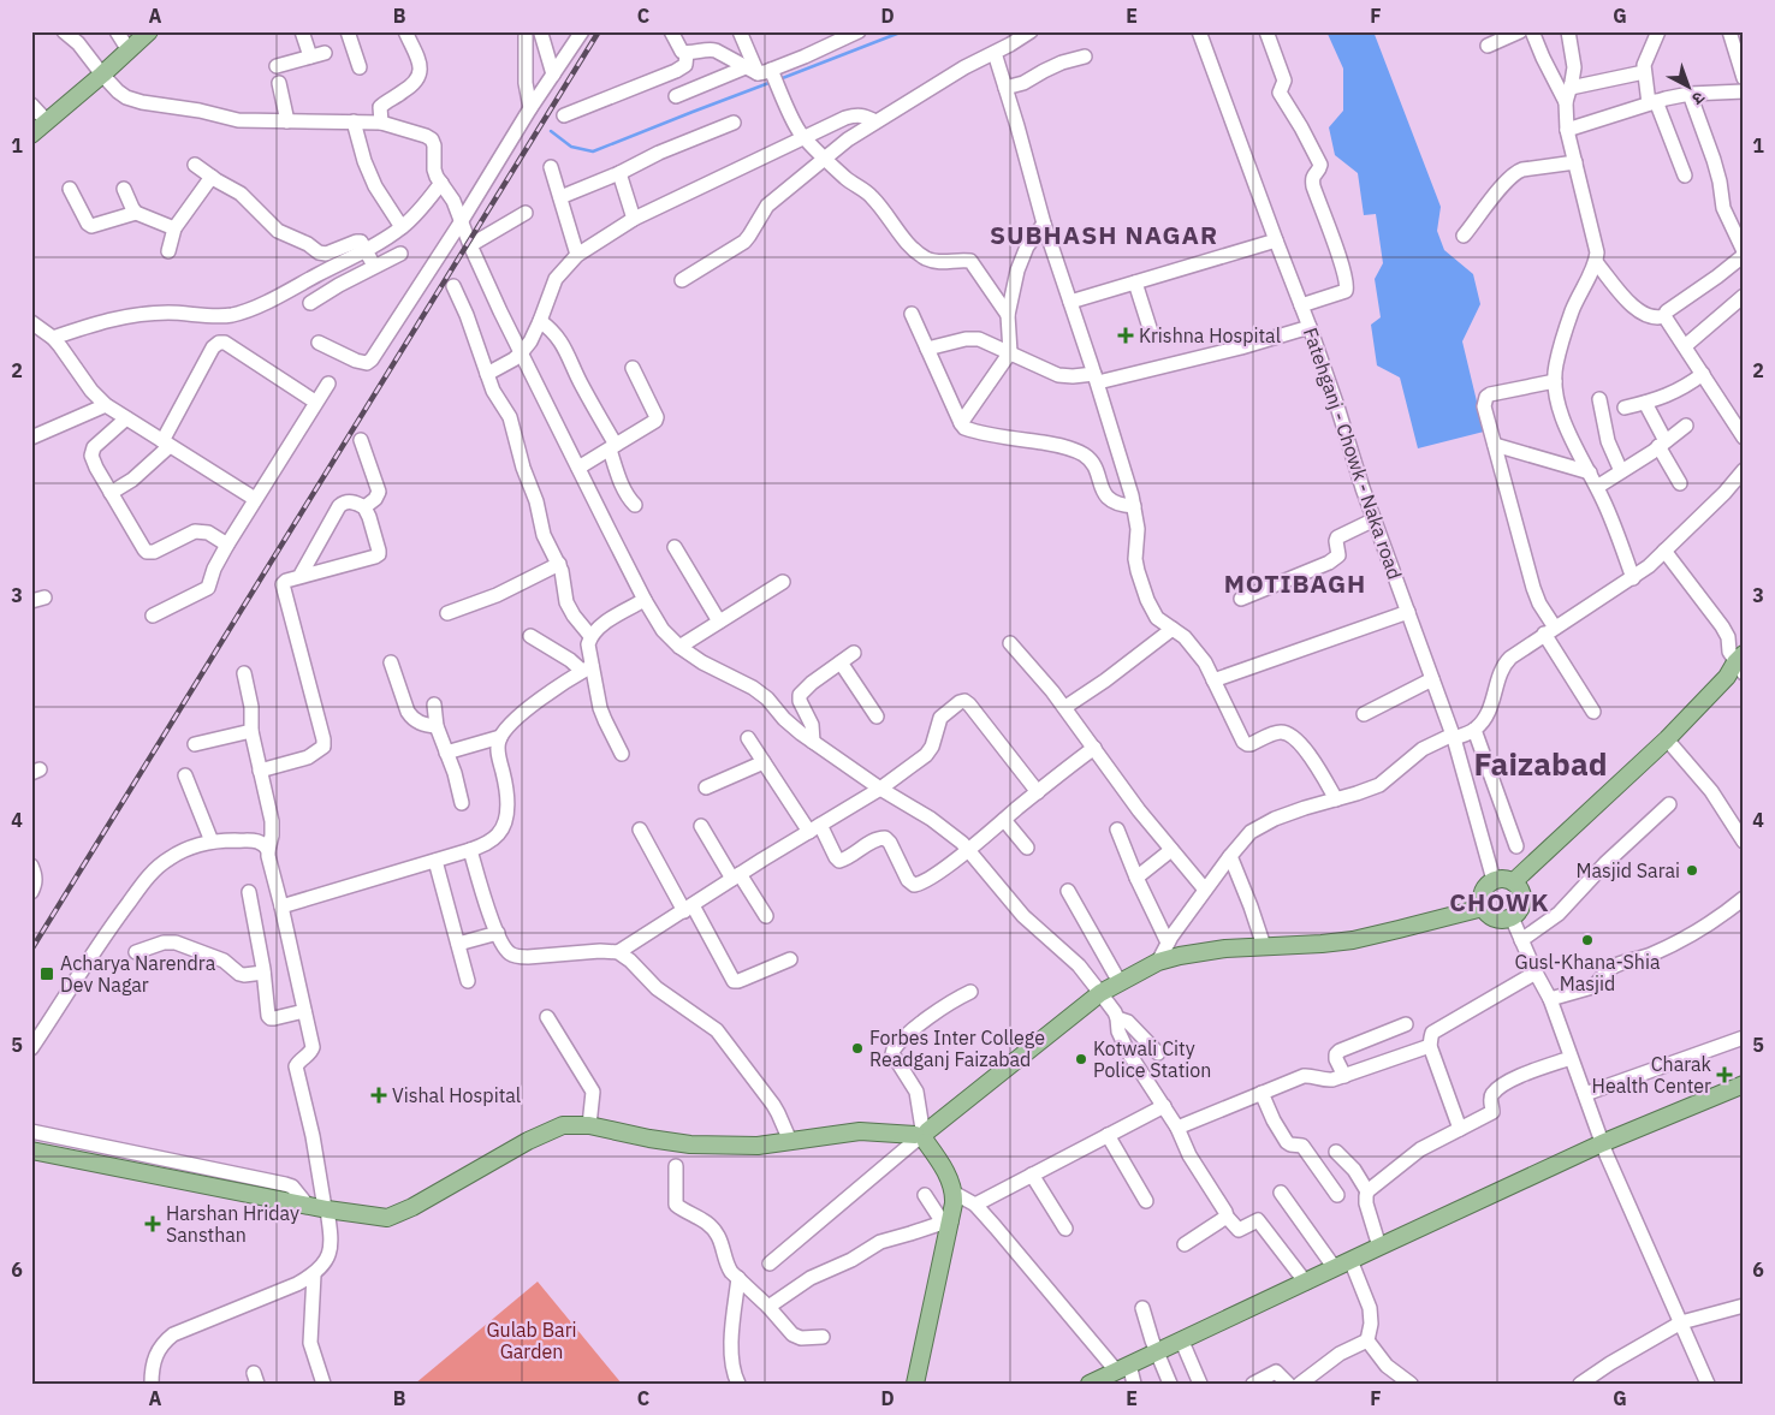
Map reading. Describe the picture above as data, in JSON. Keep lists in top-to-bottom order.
{
  "streets": {
    "street": ["Fatehganj - Chowk - Naka road"]
  },
  "districts": [
    "SUBHASH NAGAR",
    "MOTIBAGH",
    "Faizabad",
    "CHOWK"
  ],
  "parks": ["Gulab Bari Garden"],
  "places": {
    "health": [
      "Krishna Hospital",
      "Charak Health Center",
      "Vishal Hospital",
      "Harshan Hriday Sansthan"
    ],
    "other": [
      "Masjid Sarai",
      "Gusl-Khana-Shia Masjid",
      "Forbes Inter College Readganj Faizabad",
      "Kotwali City Police Station"
    ],
    "transit": ["Acharya Narendra Dev Nagar"]
  },
  "north": "bottom right",
  "grid": {
    "columns": [
      "A",
      "B",
      "C",
      "D",
      "E",
      "F",
      "G"
    ],
    "rows": [
      "1",
      "2",
      "3",
      "4",
      "5",
      "6"
    ]
  }
}
